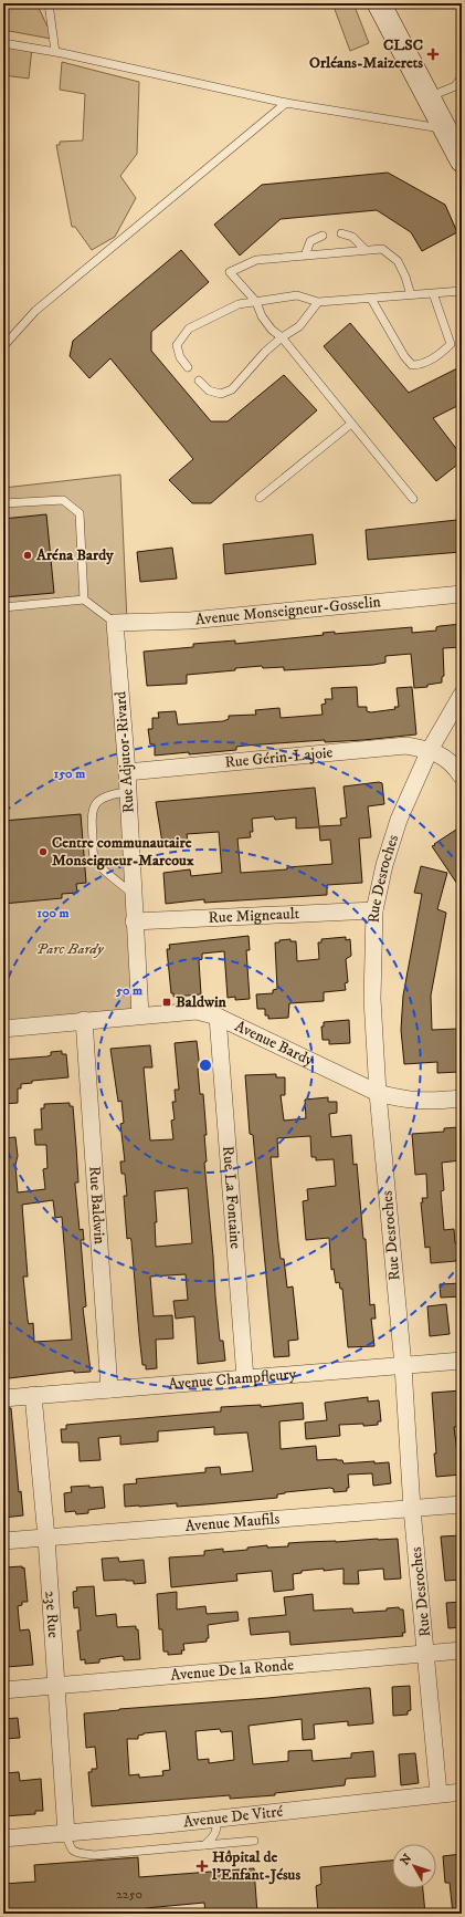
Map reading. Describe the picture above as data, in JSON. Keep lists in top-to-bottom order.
{
  "streets": {
    "street": [
      "Avenue Monseigneur-Gosselin",
      "Rue Adjutor-Rivard",
      "Rue Gérin-Lajoie",
      "Rue Desroches",
      "Rue Migneault",
      "Avenue Bardy",
      "Rue La Fontaine",
      "Rue Baldwin",
      "Avenue Champfleury",
      "Avenue Maufils",
      "23e Rue",
      "Avenue De la Ronde",
      "Avenue De Vitré"
    ]
  },
  "crossings": [
    ["Avenue Monseigneur-Gosselin", "Rue Adjutor-Rivard"],
    ["Rue Adjutor-Rivard", "Rue Gérin-Lajoie"],
    ["Rue Adjutor-Rivard", "Rue Migneault"],
    ["Rue Adjutor-Rivard", "Avenue Bardy"],
    ["Rue Gérin-Lajoie", "Rue Desroches"],
    ["Rue Desroches", "Rue Migneault"],
    ["Rue Desroches", "Avenue Bardy"],
    ["Rue Desroches", "Avenue Champfleury"],
    ["Rue Desroches", "Avenue Maufils"],
    ["Rue Desroches", "Avenue De la Ronde"],
    ["Rue Desroches", "Avenue De Vitré"],
    ["Avenue Bardy", "Rue La Fontaine"],
    ["Avenue Bardy", "Rue Baldwin"],
    ["Rue La Fontaine", "Avenue Champfleury"],
    ["Rue Baldwin", "Avenue Champfleury"],
    ["Avenue Champfleury", "23e Rue"],
    ["Avenue Maufils", "23e Rue"],
    ["23e Rue", "Avenue De la Ronde"],
    ["23e Rue", "Avenue De Vitré"]
  ],
  "parks": ["Parc Bardy"],
  "places": {
    "health": ["CLSC Orléans-Maizerets", "Hôpital de l'Enfant-Jésus"],
    "other": ["Aréna Bardy", "Centre communautaire Monseigneur-Marcoux"],
    "transit": ["Baldwin"]
  },
  "house_numbers": ["2250"],
  "north": "top left",
  "rings": ["150 m", "100 m", "50 m"]
}
